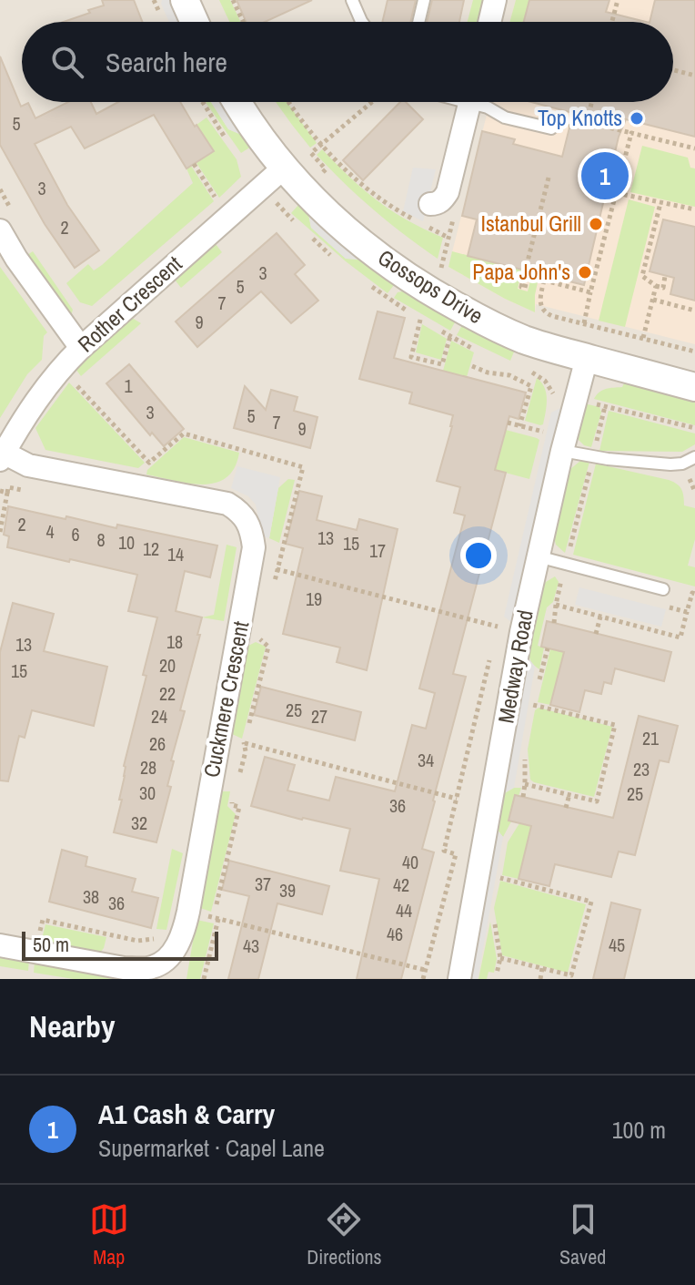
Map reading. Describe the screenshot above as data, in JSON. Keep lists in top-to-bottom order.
{
  "streets": {
    "street": [
      "Gossops Drive",
      "Rother Crescent",
      "Medway Road",
      "Cuckmere Crescent"
    ]
  },
  "crossings": [
    ["Gossops Drive", "Rother Crescent"],
    ["Gossops Drive", "Medway Road"],
    ["Rother Crescent", "Cuckmere Crescent"]
  ],
  "places": ["Top Knotts", "Istanbul Grill", "Papa John's"],
  "house_numbers": [
    "5",
    "3",
    "2",
    "3",
    "5",
    "7",
    "9",
    "1",
    "3",
    "5",
    "7",
    "9",
    "2",
    "4",
    "6",
    "13",
    "8",
    "10",
    "15",
    "12",
    "17",
    "14",
    "19",
    "18",
    "13",
    "20",
    "15",
    "22",
    "25",
    "24",
    "27",
    "21",
    "26",
    "34",
    "28",
    "23",
    "30",
    "25",
    "36",
    "32",
    "40",
    "37",
    "42",
    "39",
    "38",
    "36",
    "44",
    "46",
    "45",
    "43"
  ],
  "scale_bar": "50 m",
  "page": {
    "search": "Search here",
    "pins": "1",
    "scale": "50 m",
    "heading": "Nearby",
    "list": [
      {
        "mark": "1",
        "name": "A1 Cash & Carry",
        "note": "Supermarket · Capel Lane",
        "value": "100 m"
      }
    ],
    "nav": ["Map", "Directions", "Saved"]
  }
}
